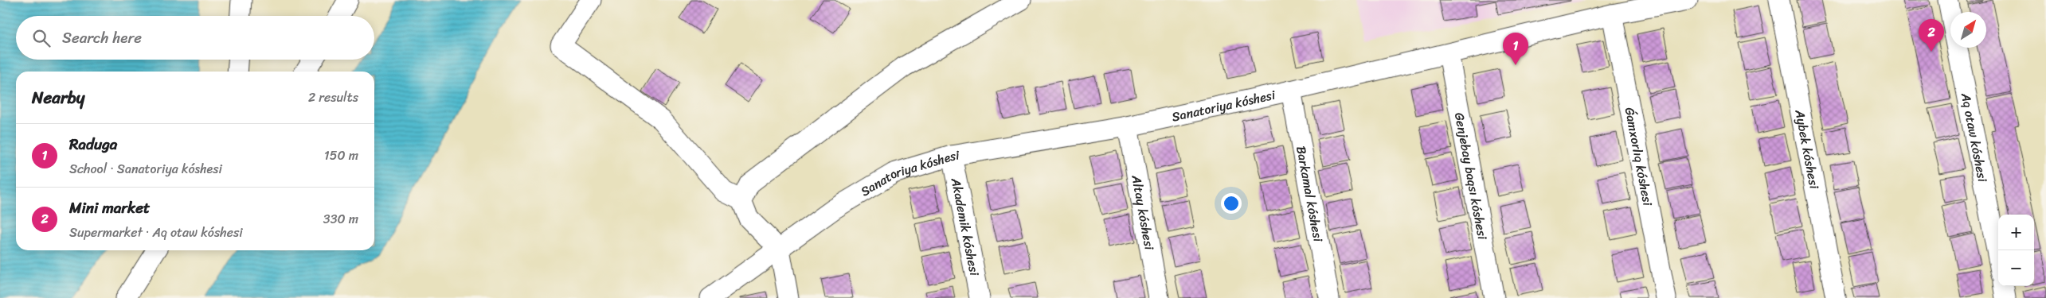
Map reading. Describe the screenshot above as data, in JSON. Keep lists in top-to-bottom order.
{
  "streets": {
    "street": [
      "Sanatoriya kóshesi",
      "Aq otaw kóshesi",
      "Aybek kóshesi",
      "Ǵamxorlıq kóshesi",
      "Genjebay baqsı kóshesi",
      "Barkamal kóshesi",
      "Altay kóshesi",
      "Akademik kóshesi"
    ]
  },
  "crossings": [
    ["Sanatoriya kóshesi", "Ǵamxorlıq kóshesi"],
    ["Sanatoriya kóshesi", "Genjebay baqsı kóshesi"],
    ["Sanatoriya kóshesi", "Barkamal kóshesi"],
    ["Sanatoriya kóshesi", "Altay kóshesi"],
    ["Sanatoriya kóshesi", "Akademik kóshesi"]
  ],
  "north": "top right",
  "page": {
    "search": "Search here",
    "pins": ["2", "1"],
    "heading": ["Nearby", "2 results"],
    "list": [
      {
        "mark": "1",
        "name": "Raduga",
        "note": "School · Sanatoriya kóshesi",
        "value": "150 m"
      },
      {
        "mark": "2",
        "name": "Mini market",
        "note": "Supermarket · Aq otaw kóshesi",
        "value": "330 m"
      }
    ],
    "map_buttons": ["+", "−"]
  }
}
